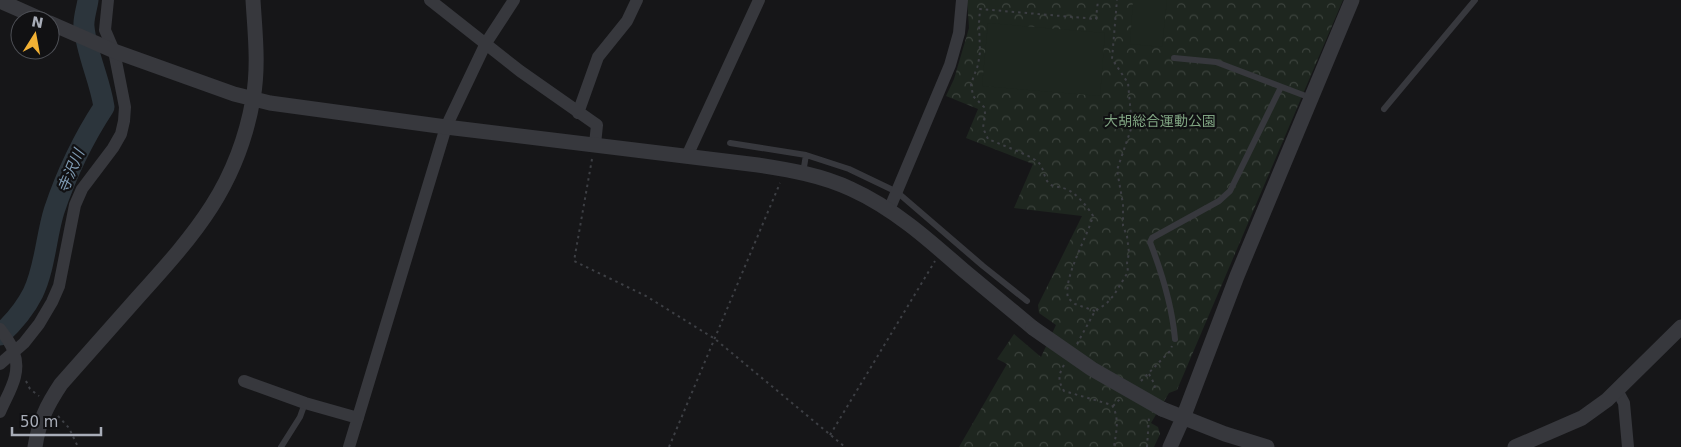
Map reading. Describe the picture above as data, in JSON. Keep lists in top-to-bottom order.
{
  "water": ["寺沢川"],
  "parks": ["大胡総合運動公園"],
  "scale_bar": "50 m",
  "north": "top"
}
